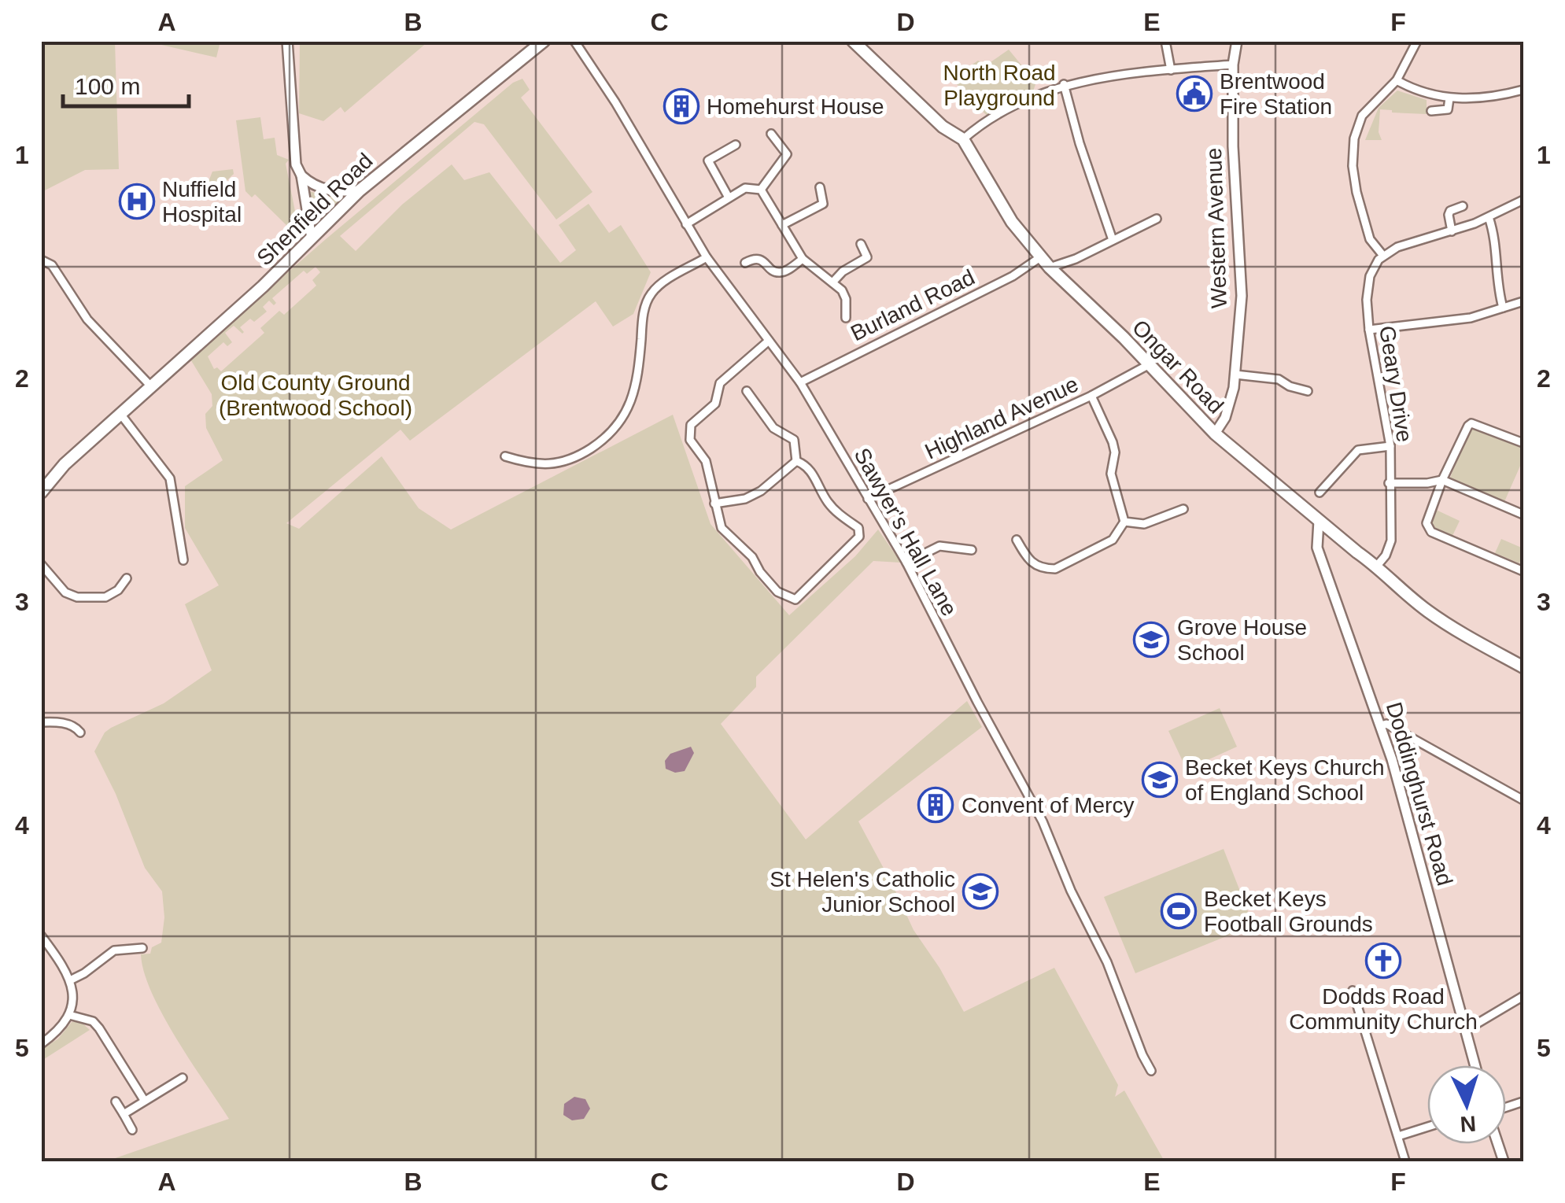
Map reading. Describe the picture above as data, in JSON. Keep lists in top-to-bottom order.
{
  "streets": {
    "main road": ["Shenfield Road", "Ongar Road"],
    "street": [
      "Western Avenue",
      "Burland Road",
      "Geary Drive",
      "Highland Avenue",
      "Sawyer's Hall Lane",
      "Doddinghurst Road"
    ]
  },
  "crossings": [
    ["Western Avenue", "Ongar Road"],
    ["Burland Road", "Ongar Road"],
    ["Burland Road", "Sawyer's Hall Lane"],
    ["Ongar Road", "Geary Drive"],
    ["Ongar Road", "Highland Avenue"],
    ["Ongar Road", "Doddinghurst Road"],
    ["Highland Avenue", "Sawyer's Hall Lane"]
  ],
  "parks": ["North Road Playground", "Old County Ground (Brentwood School)"],
  "places": {
    "public building": ["Brentwood Fire Station"],
    "building": ["Homehurst House", "Convent of Mercy"],
    "hospital": ["Nuffield Hospital"],
    "school or university": ["Grove House School", "Becket Keys Church of England School", "St Helen's Catholic Junior School"],
    "sports": ["Becket Keys Football Grounds"],
    "church": ["Dodds Road Community Church"]
  },
  "scale_bar": "100 m",
  "north": "bottom",
  "grid": {
    "columns": [
      "A",
      "B",
      "C",
      "D",
      "E",
      "F"
    ],
    "rows": [
      "1",
      "2",
      "3",
      "4",
      "5"
    ]
  }
}
